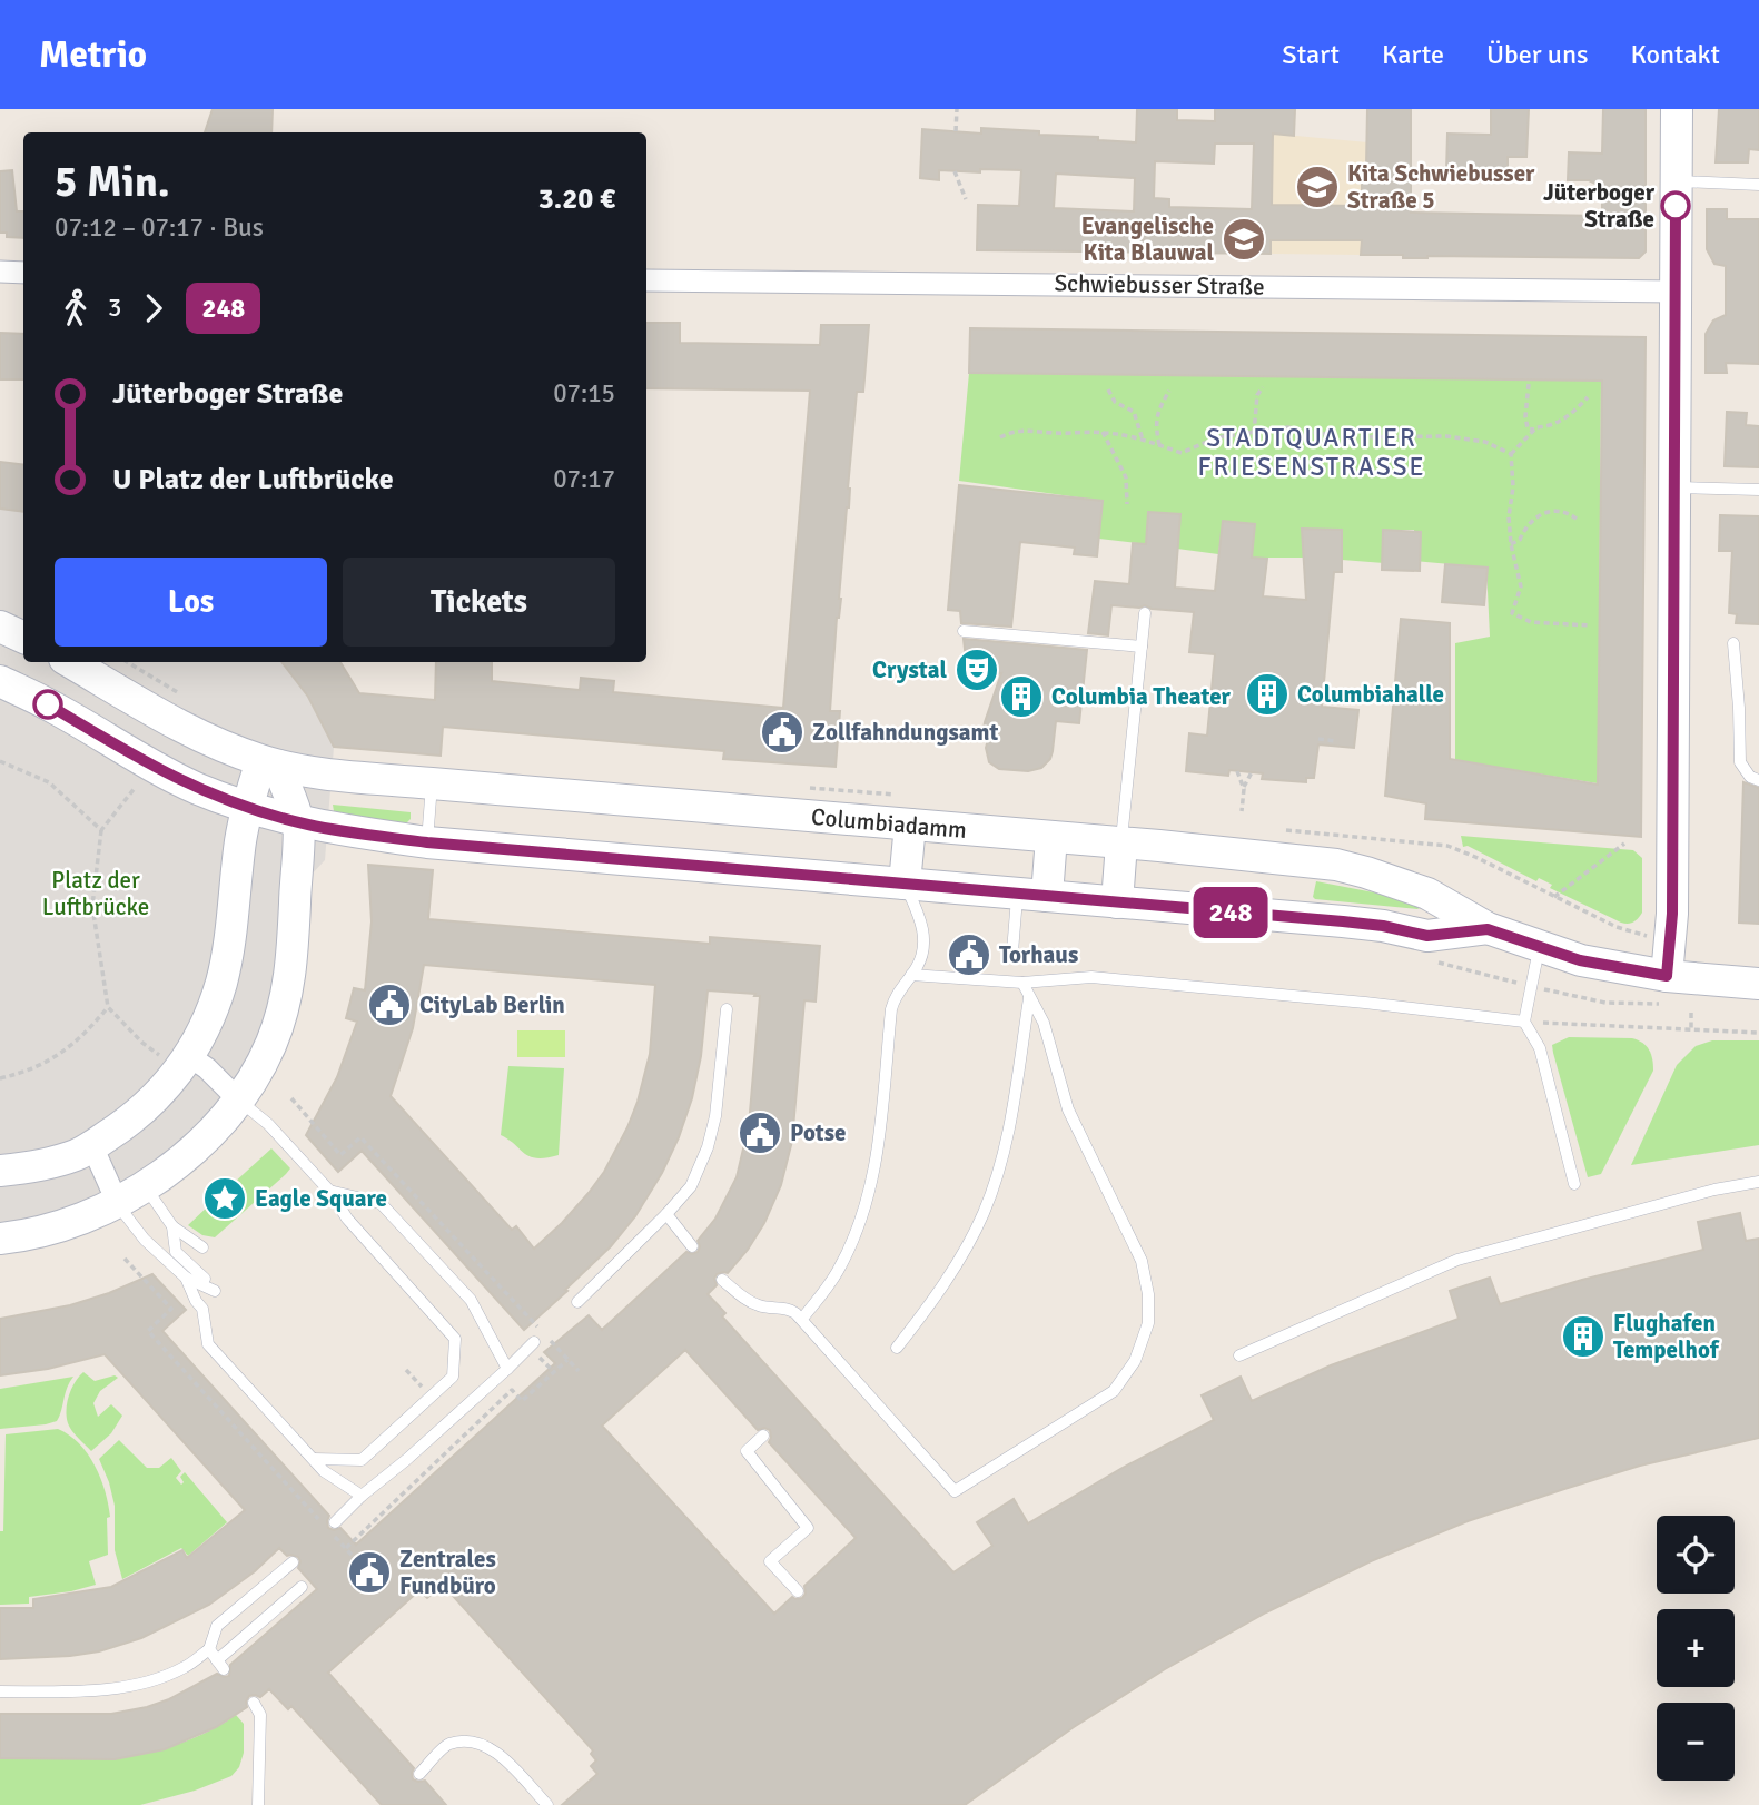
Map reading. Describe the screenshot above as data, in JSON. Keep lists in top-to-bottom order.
{
  "streets": {
    "main road": ["Columbiadamm"],
    "street": ["Schwiebusser Straße"]
  },
  "districts": ["STADTQUARTIER FRIESENSTRASSE"],
  "parks": ["Platz der Luftbrücke"],
  "places": {
    "school or university": ["Kita Schwiebusser Straße 5", "Evangelische Kita Blauwal"],
    "other": ["Jüterboger Straße"],
    "theatre": ["Crystal"],
    "building": ["Columbiahalle", "Columbia Theater", "Flughafen Tempelhof"],
    "public building": [
      "Zollfahndungsamt",
      "Torhaus",
      "CityLab Berlin",
      "Potse",
      "Zentrales Fundbüro"
    ],
    "place": ["Eagle Square"]
  },
  "lines": ["bus line 248"],
  "page": {
    "header": "Metrio",
    "nav": [
      "Start",
      "Karte",
      "Über uns",
      "Kontakt"
    ],
    "on_map": "248",
    "heading": ["5 Min.", "07:12 – 07:17 · Bus", "3.20 €"],
    "legs": ["3", "248"],
    "list": [
      {
        "name": "Jüterboger Straße",
        "value": "07:15"
      },
      {
        "name": "U Platz der Luftbrücke",
        "value": "07:17"
      }
    ],
    "buttons": ["Los", "Tickets"],
    "map_buttons": ["+", "−"]
  }
}
